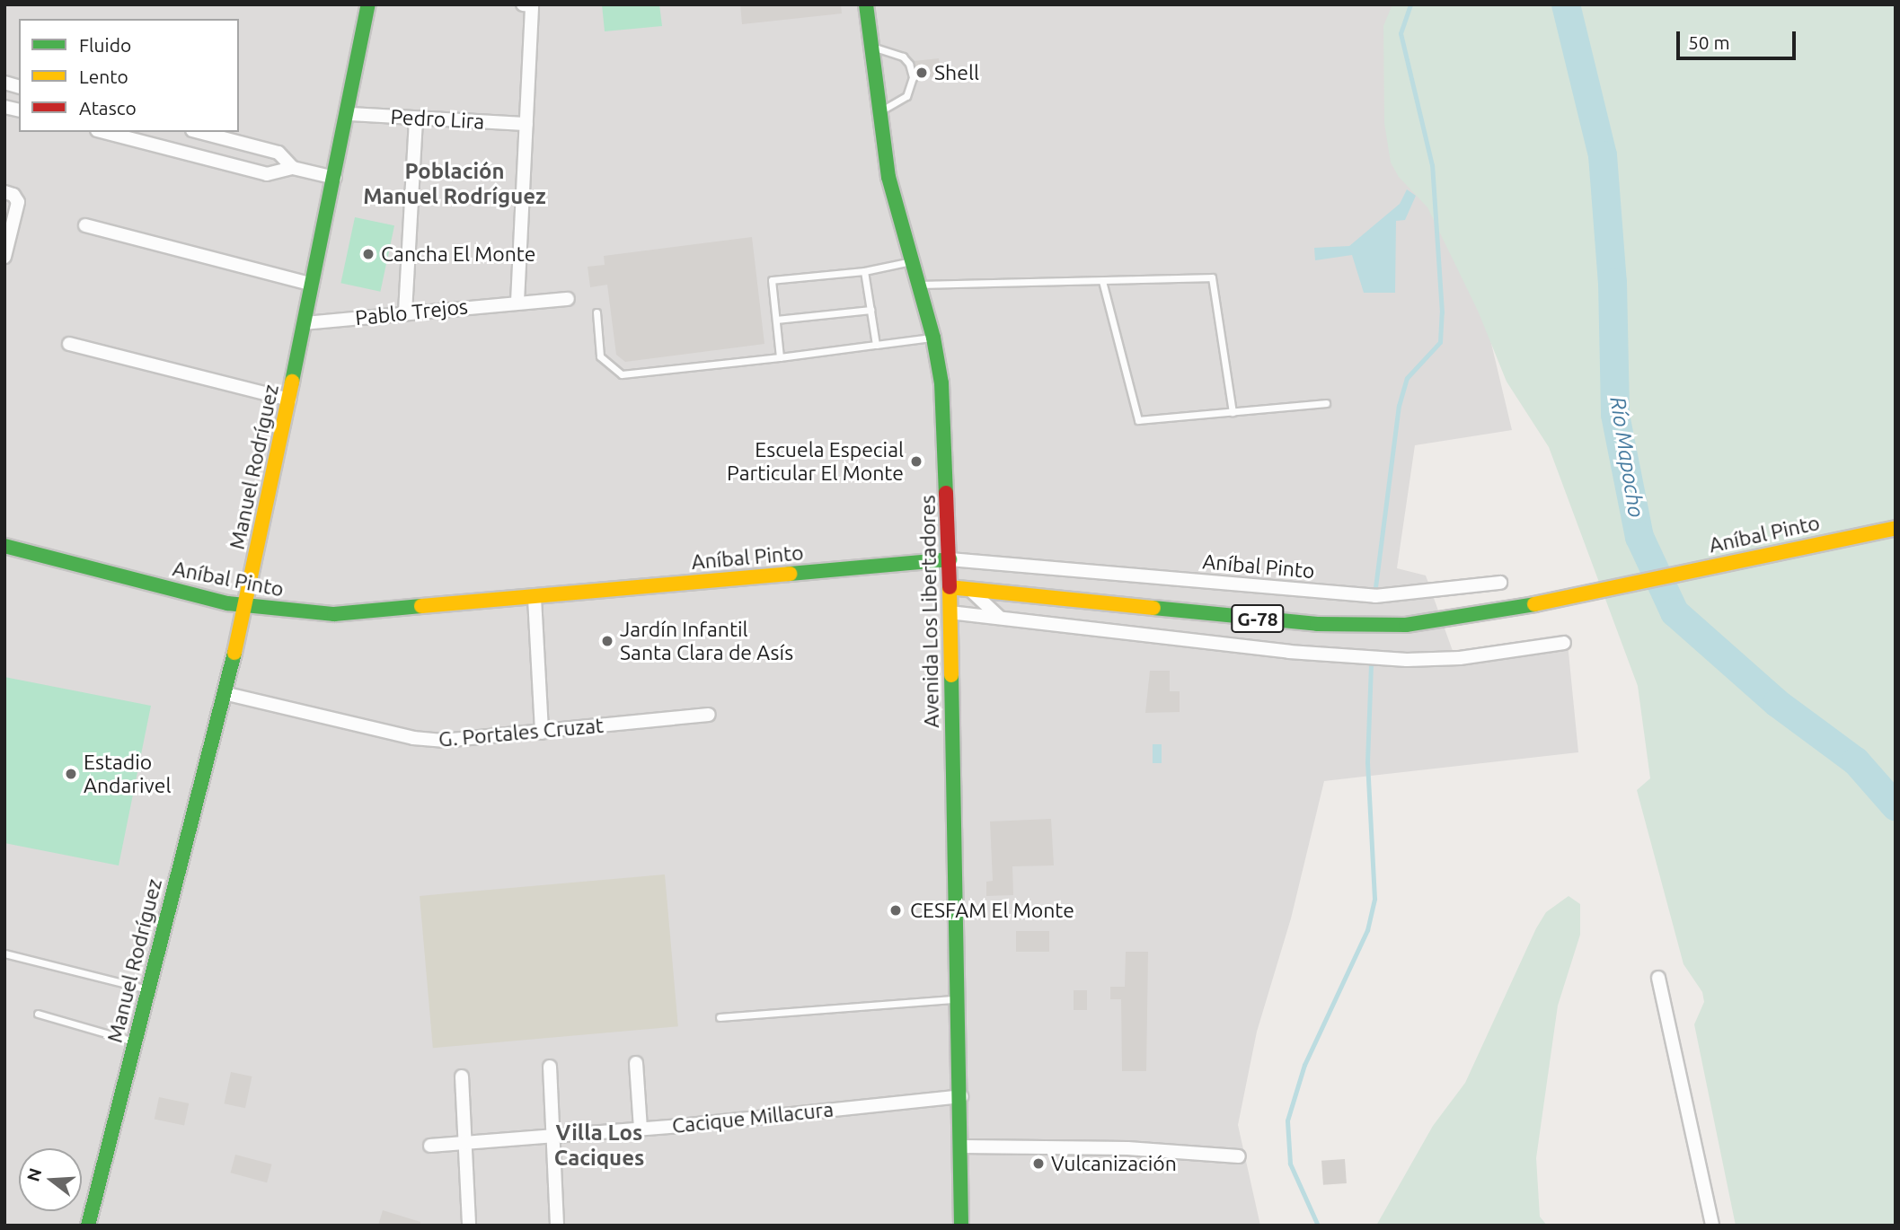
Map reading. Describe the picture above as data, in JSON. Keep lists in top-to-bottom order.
{
  "streets": {
    "street": [
      "Pedro Lira",
      "Pablo Trejos",
      "Manuel Rodríguez",
      "Aníbal Pinto",
      "Avenida Los Libertadores",
      "G-78",
      "G. Portales Cruzat",
      "Cacique Millacura"
    ]
  },
  "crossings": [
    ["Pedro Lira", "Manuel Rodríguez"],
    ["Pablo Trejos", "Manuel Rodríguez"],
    ["Manuel Rodríguez", "Aníbal Pinto"],
    ["Manuel Rodríguez", "G. Portales Cruzat"],
    ["Aníbal Pinto", "Avenida Los Libertadores"],
    ["Avenida Los Libertadores", "Cacique Millacura"]
  ],
  "districts": ["Población Manuel Rodríguez", "Villa Los Caciques"],
  "water": ["Río Mapocho"],
  "places": [
    "Shell",
    "Cancha El Monte",
    "Escuela Especial Particular El Monte",
    "Jardín Infantil Santa Clara de Asís",
    "Estadio Andarivel",
    "CESFAM El Monte",
    "Vulcanización"
  ],
  "legend": ["Fluido", "Lento", "Atasco"],
  "scale_bar": "50 m",
  "north": "left"
}
